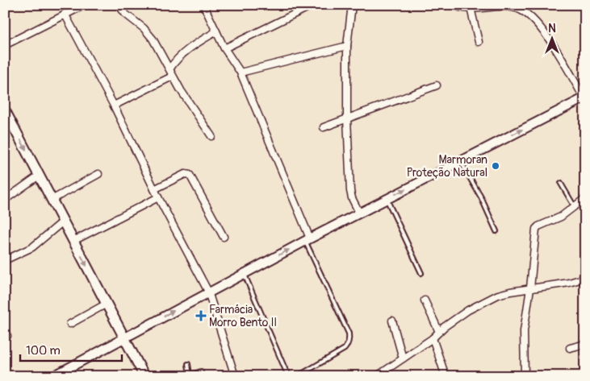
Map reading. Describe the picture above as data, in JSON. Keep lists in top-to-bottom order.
{
  "places": {
    "other": ["Marmoran Proteção Natural"],
    "health": ["Farmácia Morro Bento II"]
  },
  "scale_bar": "100 m",
  "north": "top"
}
